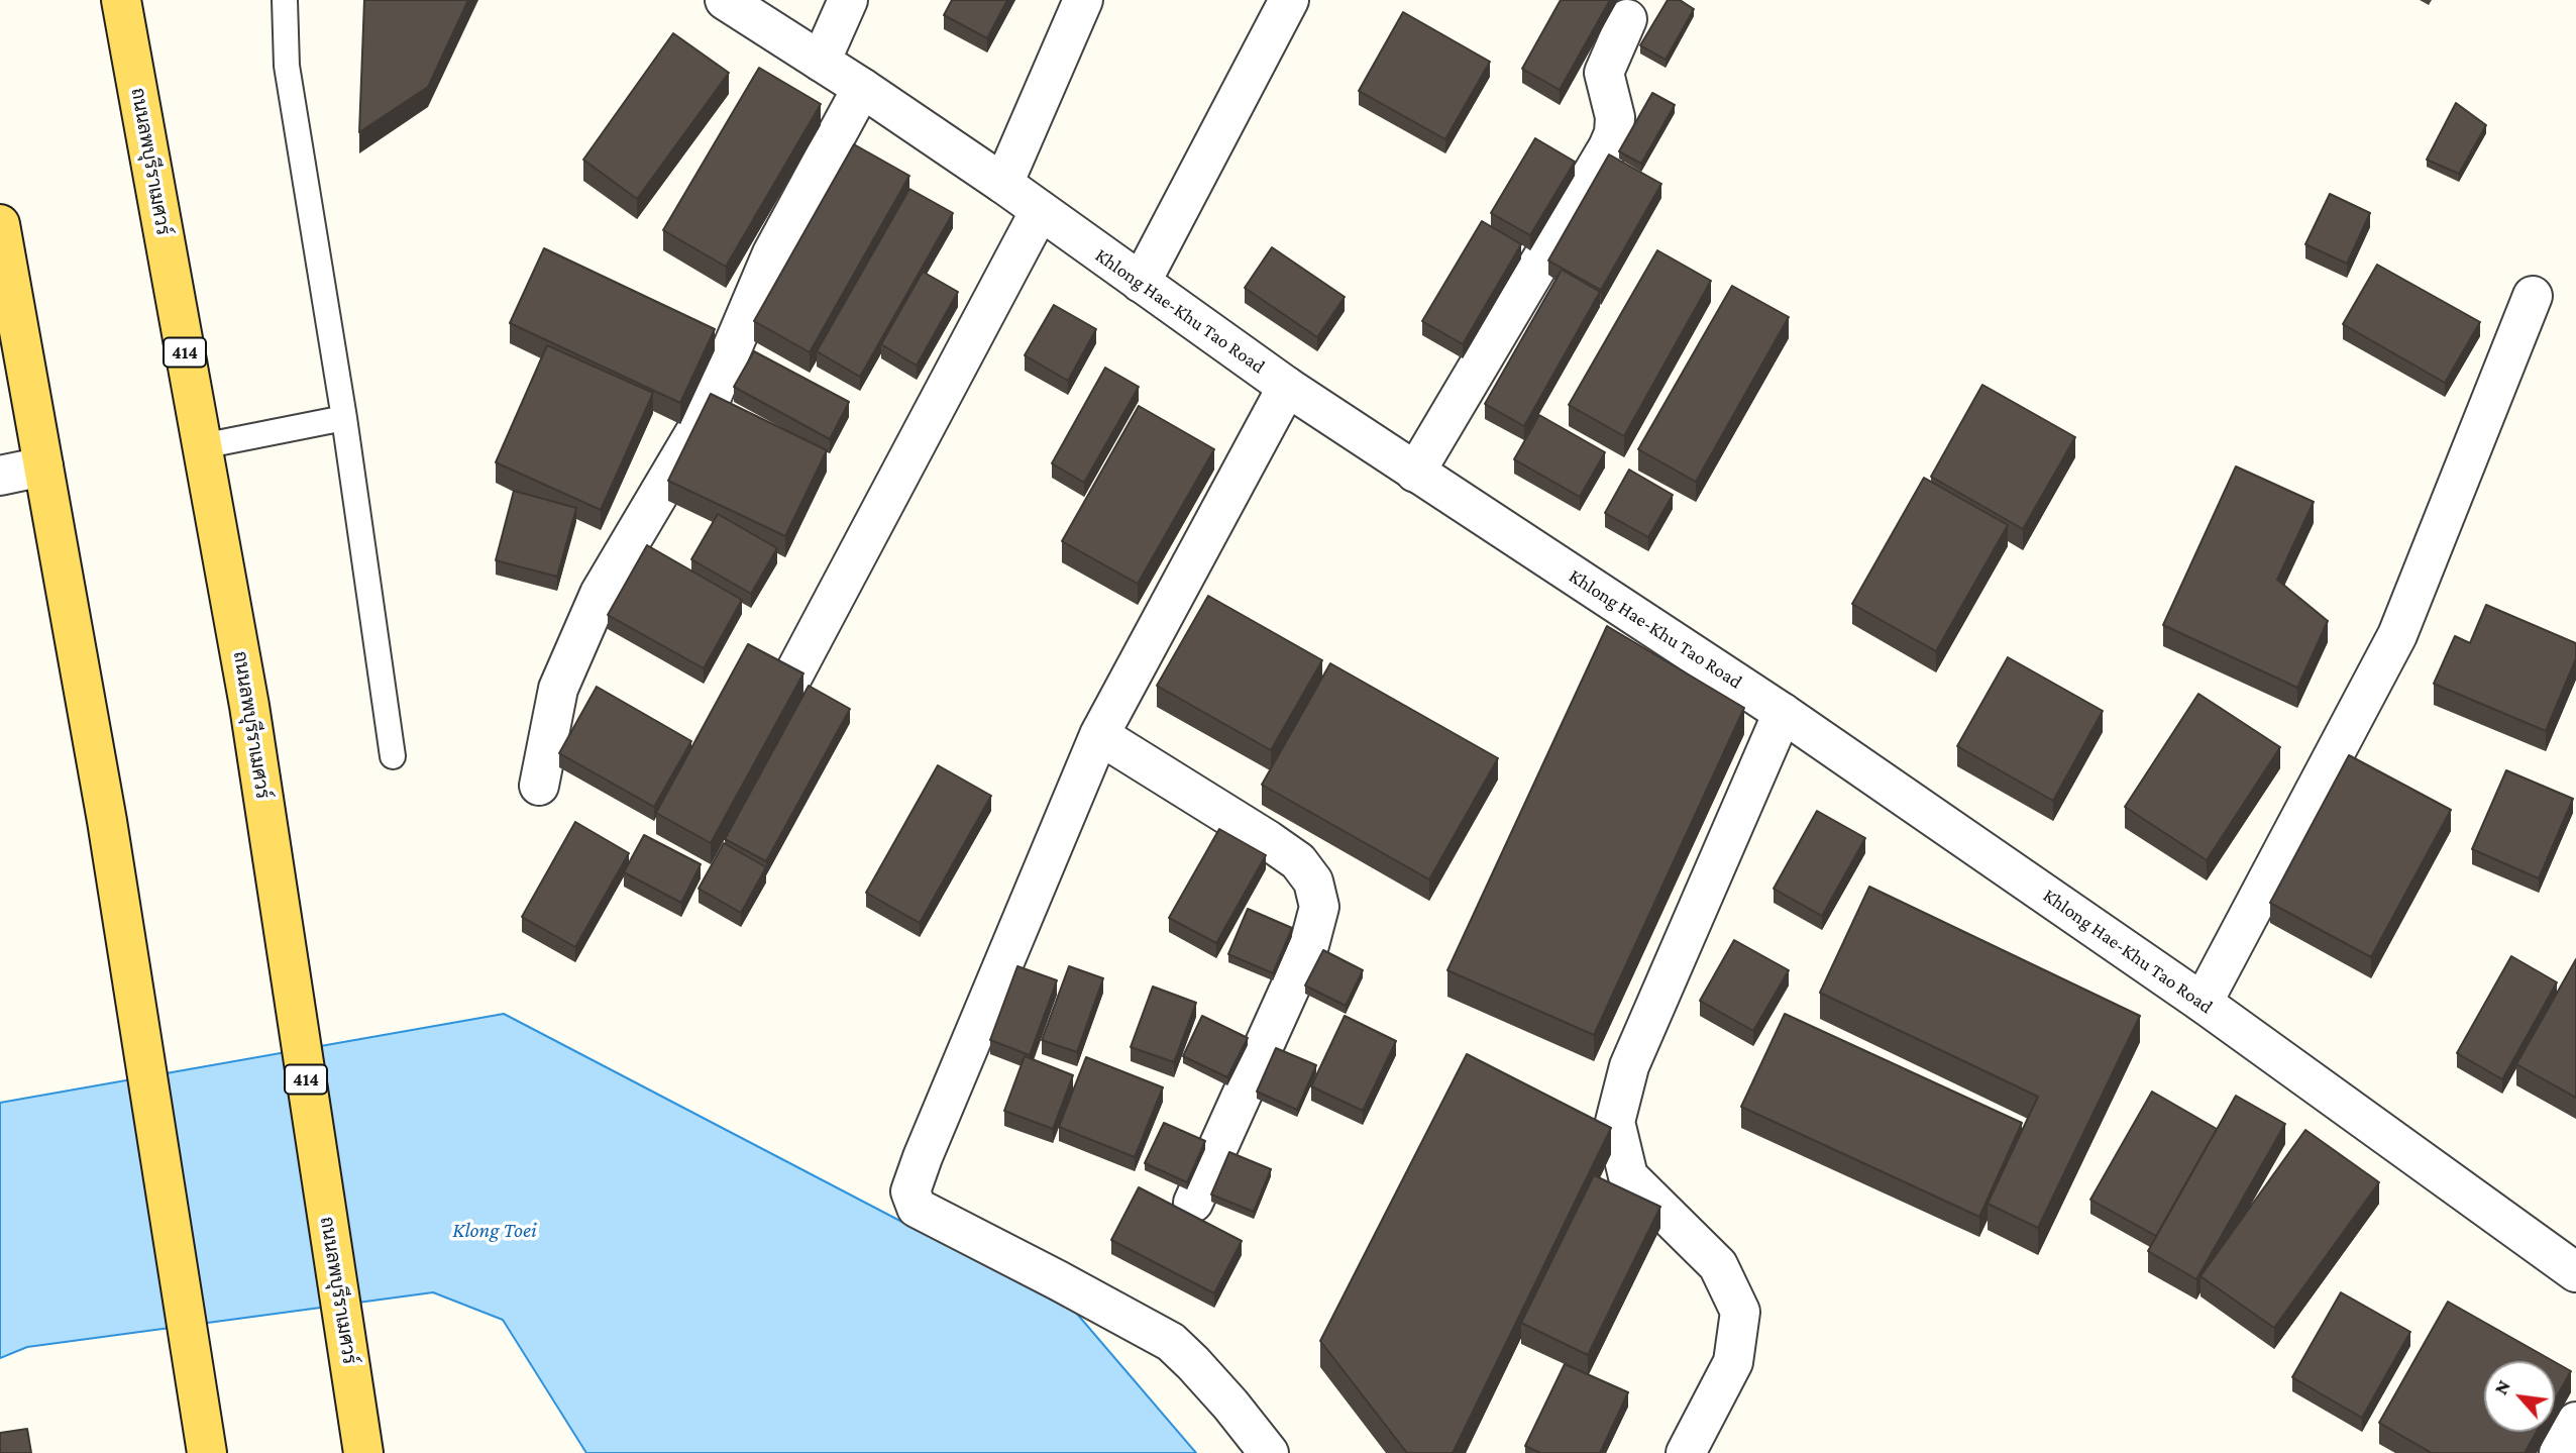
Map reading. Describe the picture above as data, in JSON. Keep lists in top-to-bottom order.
{
  "streets": {
    "main road": ["ถนนลพบุรีราเมศวร์", "414"],
    "street": ["Khlong Hae-Khu Tao Road"]
  },
  "water": ["Klong Toei"],
  "north": "top left"
}
